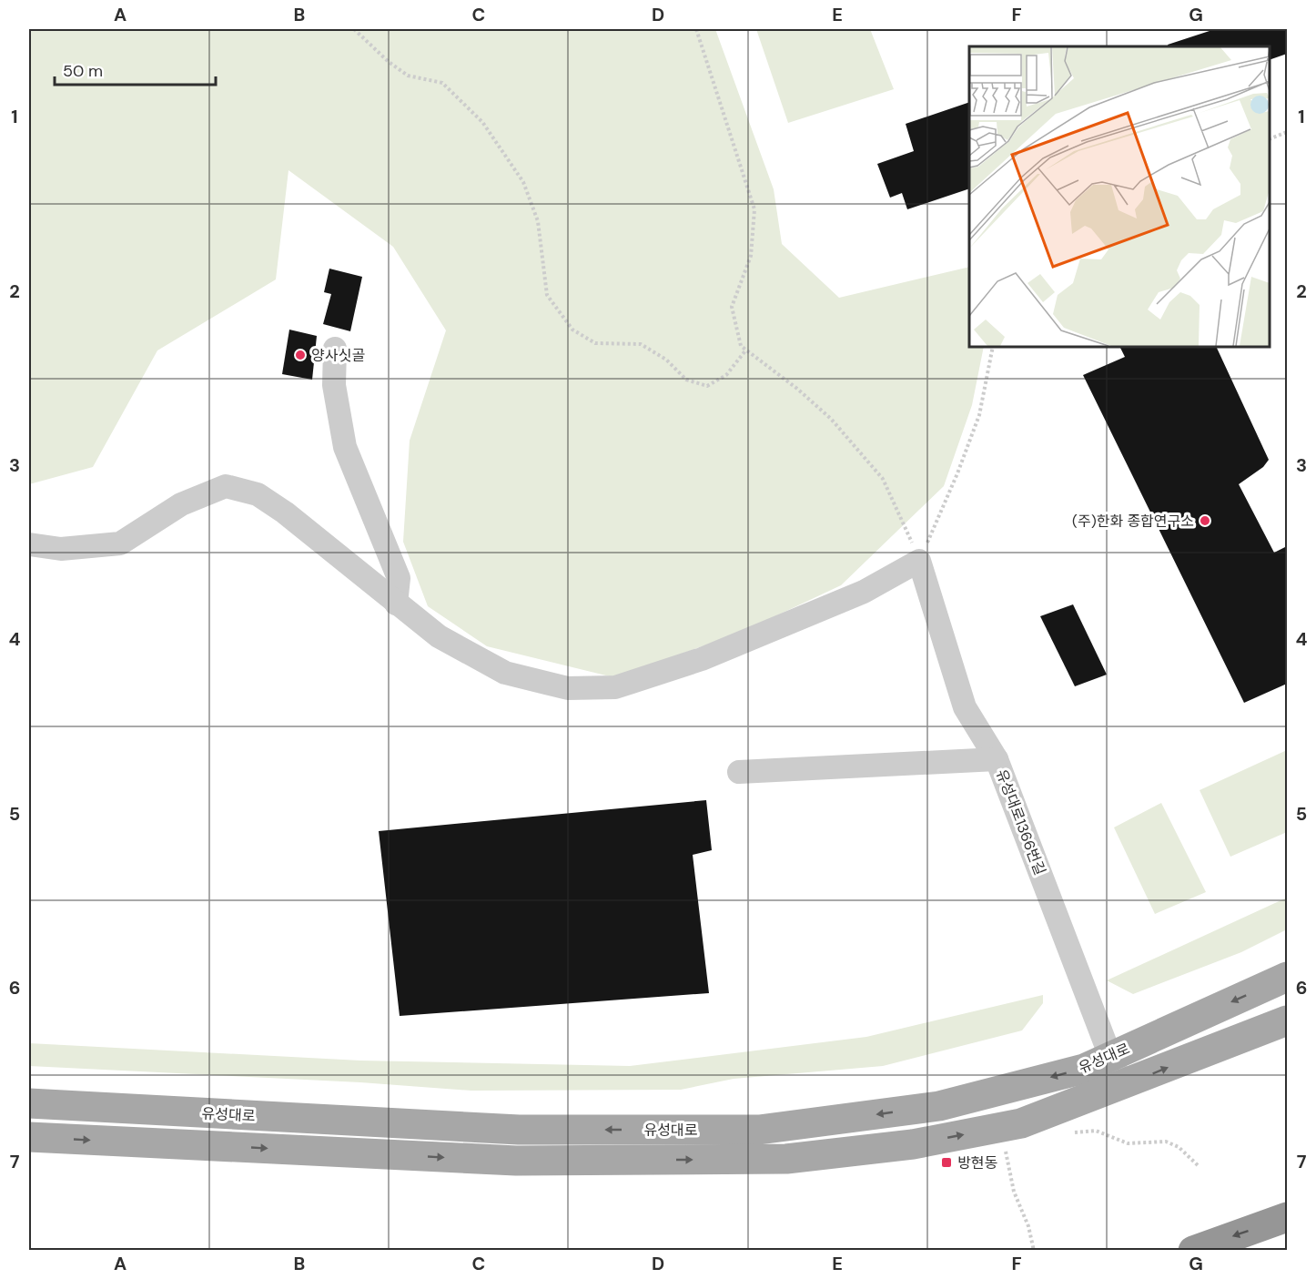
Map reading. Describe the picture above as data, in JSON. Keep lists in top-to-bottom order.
{
  "streets": {
    "main road": ["유성대로"],
    "street": ["유성대로1366번길"]
  },
  "crossings": [
    ["유성대로1366번길", "유성대로"]
  ],
  "places": {
    "other": ["양사싯골", "(주)한화 종합연구소"],
    "transit": ["방현동"]
  },
  "scale_bar": "50 m",
  "grid": {
    "columns": [
      "A",
      "B",
      "C",
      "D",
      "E",
      "F",
      "G"
    ],
    "rows": [
      "1",
      "2",
      "3",
      "4",
      "5",
      "6",
      "7"
    ]
  }
}
